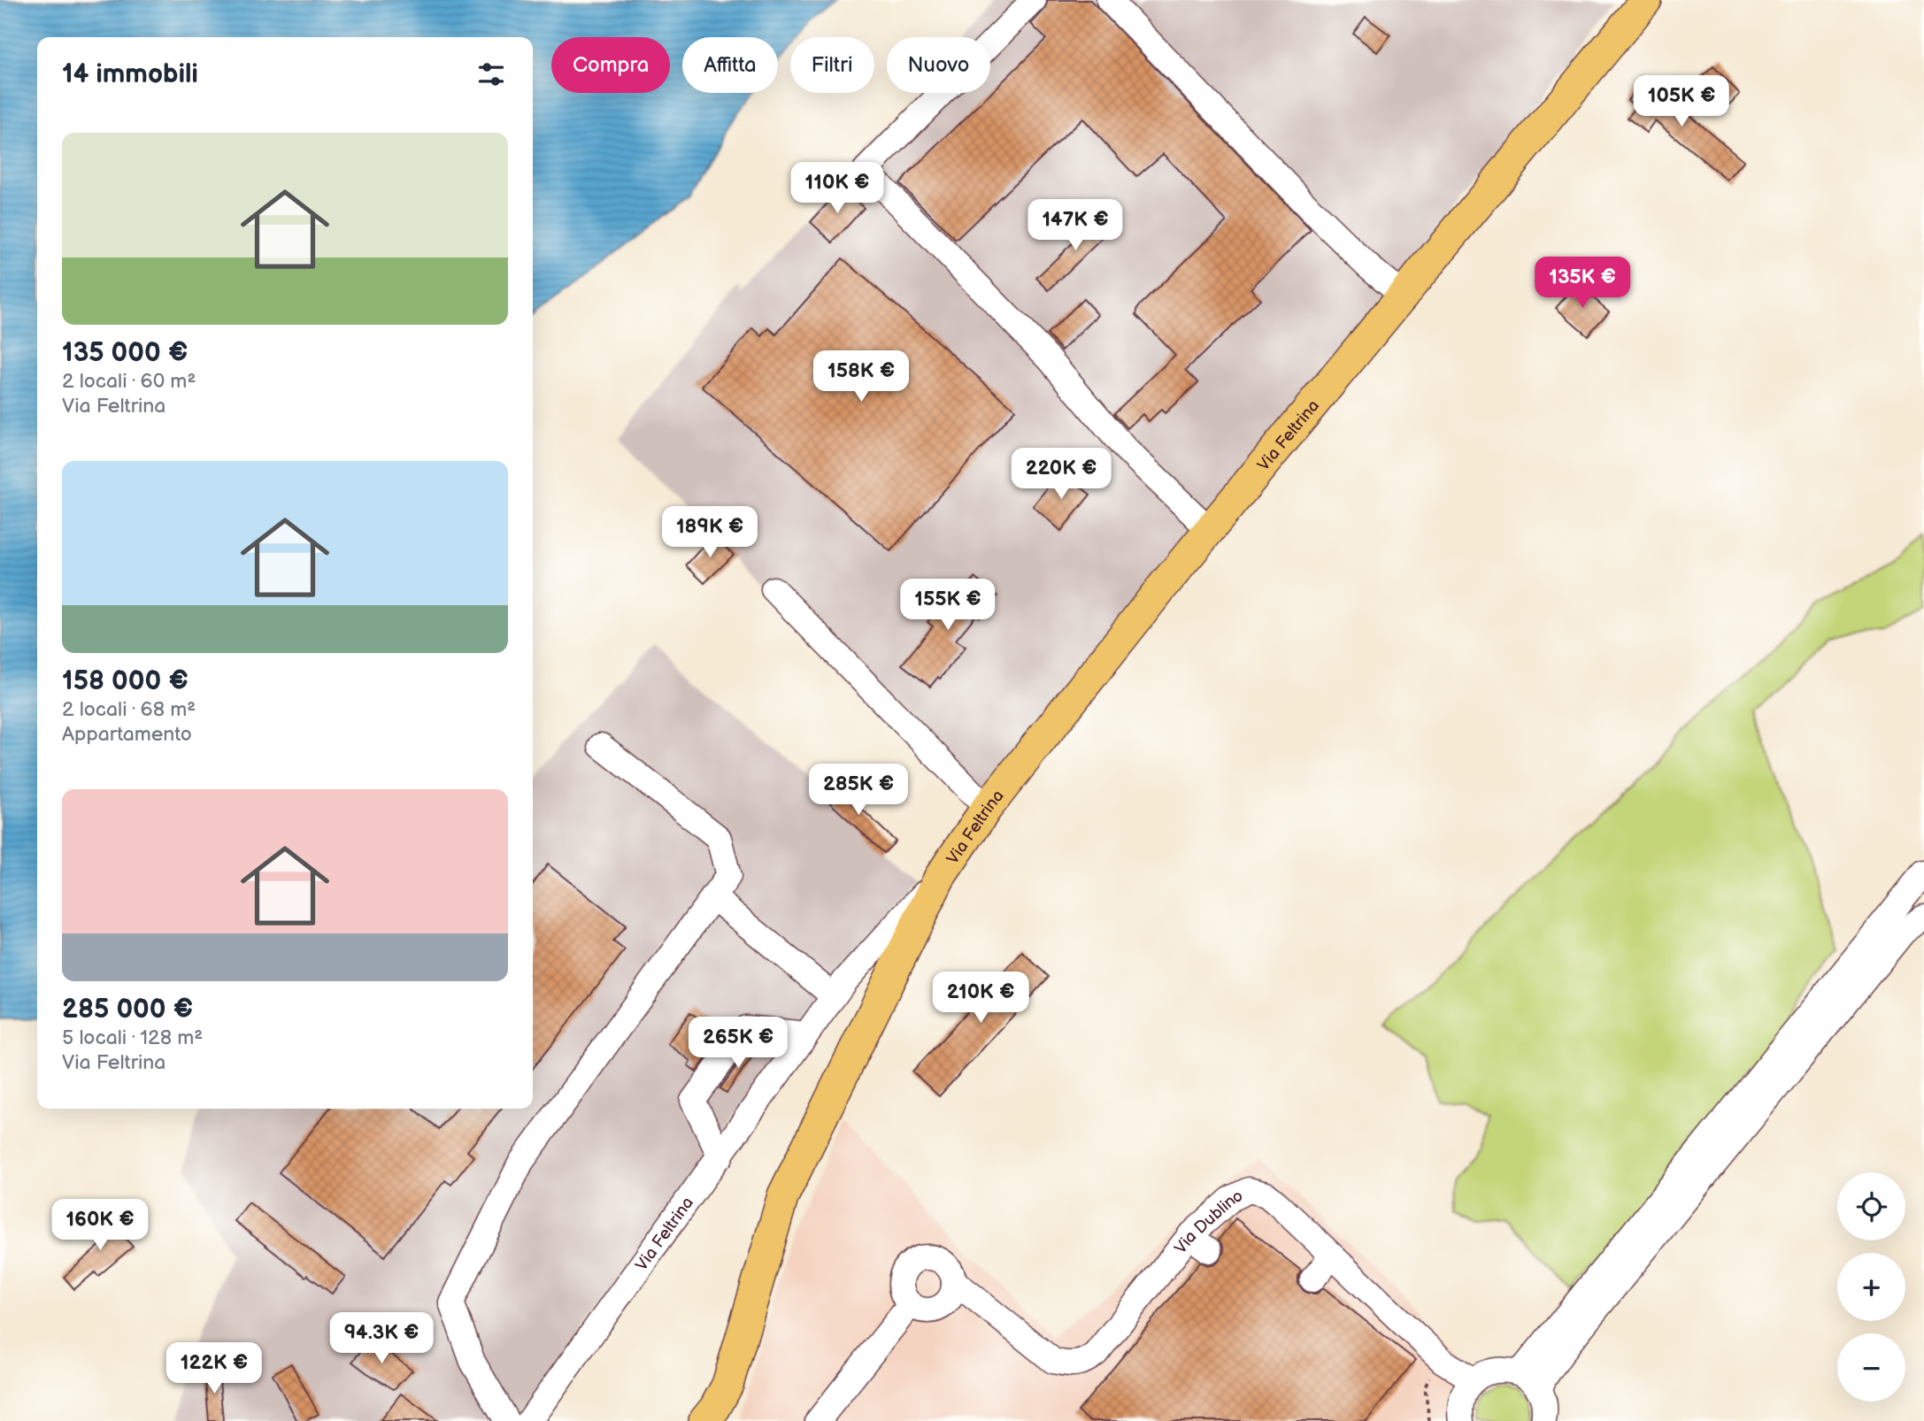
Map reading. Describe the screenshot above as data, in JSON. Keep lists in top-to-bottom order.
{
  "streets": {
    "main road": ["Via Feltrina"],
    "street": ["Via Dublino"]
  },
  "page": {
    "chip": [
      "Compra",
      "Affitta",
      "Filtri",
      "Nuovo"
    ],
    "heading": "14 immobili",
    "price": [
      "105K €",
      "110K €",
      "147K €",
      "135K €",
      "158K €",
      "220K €",
      "189K €",
      "155K €",
      "285K €",
      "210K €",
      "265K €",
      "160K €",
      "94.3K €",
      "122K €"
    ],
    "list": [
      {
        "name": "135 000 €",
        "note": "2 locali · 60 m² · Via Feltrina"
      },
      {
        "name": "158 000 €",
        "note": "2 locali · 68 m² · Appartamento"
      },
      {
        "name": "285 000 €",
        "note": "5 locali · 128 m² · Via Feltrina"
      }
    ],
    "map_buttons": ["+", "−"]
  }
}
